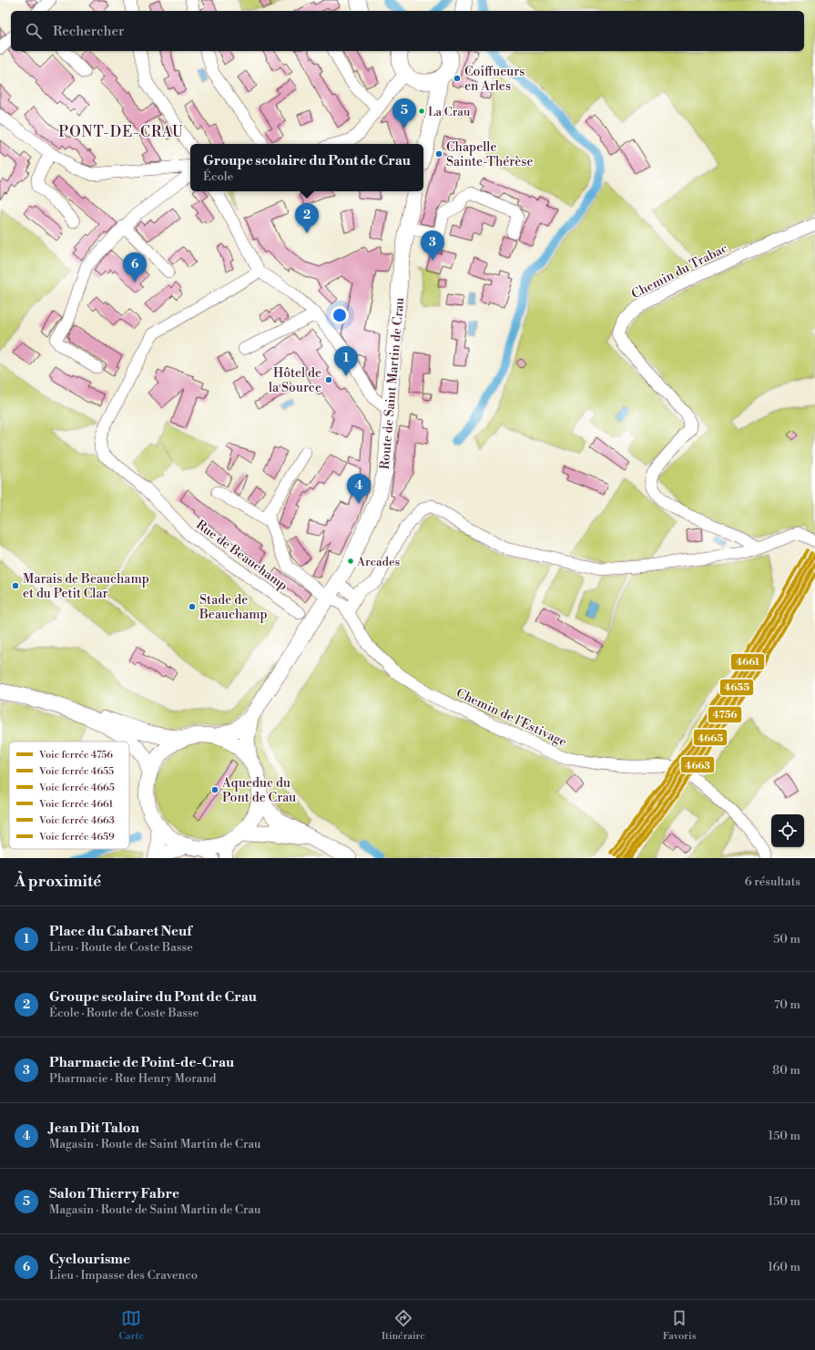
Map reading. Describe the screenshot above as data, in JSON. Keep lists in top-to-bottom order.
{
  "streets": {
    "main road": ["Route de Saint Martin de Crau"],
    "street": ["Chemin du Trabac", "Rue de Beauchamp", "Chemin de l'Estivage"]
  },
  "crossings": [
    ["Route de Saint Martin de Crau", "Chemin de l'Estivage"]
  ],
  "districts": ["PONT-DE-CRAU"],
  "places": [
    "Coiffueurs en Arles",
    "La Crau",
    "Chapelle Sainte-Thérèse",
    "Hôtel de la Source",
    "Arcades",
    "Marais de Beauchamp et du Petit Clar",
    "Stade de Beauchamp",
    "Aqueduc du Pont de Crau"
  ],
  "lines": [
    "rail line 4659",
    "rail line 4661",
    "rail line 4655",
    "rail line 4665",
    "rail line 4756",
    "rail line 4663"
  ],
  "legend": [
    "Voie ferrée 4756",
    "Voie ferrée 4655",
    "Voie ferrée 4665",
    "Voie ferrée 4661",
    "Voie ferrée 4663",
    "Voie ferrée 4659"
  ],
  "page": {
    "search": "Rechercher",
    "pins": [
      "5",
      "2",
      "3",
      "6",
      "1",
      "4"
    ],
    "popup": ["Groupe scolaire du Pont de Crau", "École"],
    "heading": ["À proximité", "6 résultats"],
    "list": [
      {
        "mark": "1",
        "name": "Place du Cabaret Neuf",
        "note": "Lieu · Route de Coste Basse",
        "value": "50 m"
      },
      {
        "mark": "2",
        "name": "Groupe scolaire du Pont de Crau",
        "note": "École · Route de Coste Basse",
        "value": "70 m"
      },
      {
        "mark": "3",
        "name": "Pharmacie de Point-de-Crau",
        "note": "Pharmacie · Rue Henry Morand",
        "value": "80 m"
      },
      {
        "mark": "4",
        "name": "Jean Dit Talon",
        "note": "Magasin · Route de Saint Martin de Crau",
        "value": "150 m"
      },
      {
        "mark": "5",
        "name": "Salon Thierry Fabre",
        "note": "Magasin · Route de Saint Martin de Crau",
        "value": "150 m"
      },
      {
        "mark": "6",
        "name": "Cyclourisme",
        "note": "Lieu · Impasse des Cravenco",
        "value": "160 m"
      }
    ],
    "nav": ["Carte", "Itinéraire", "Favoris"]
  }
}
